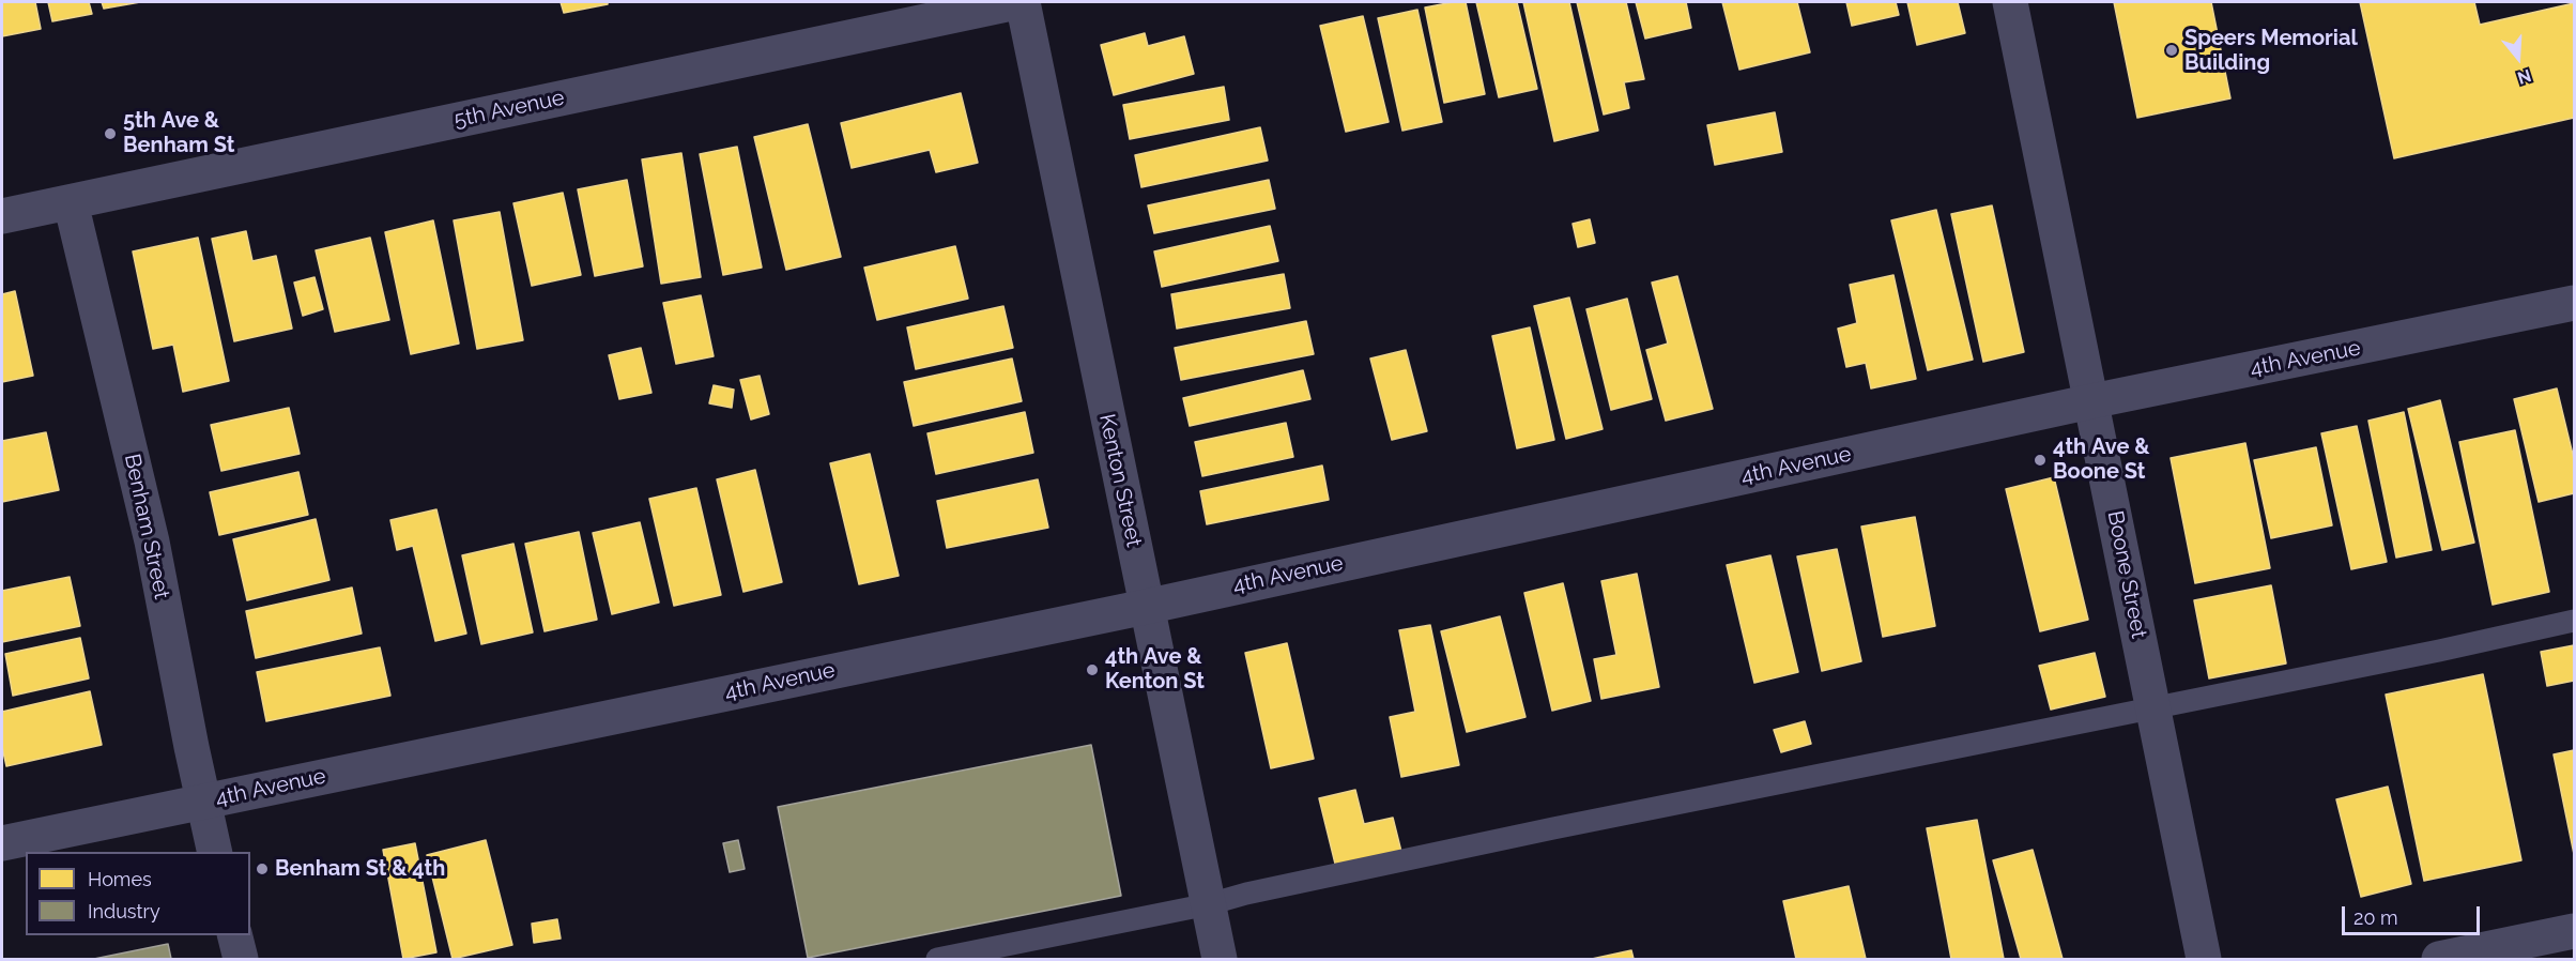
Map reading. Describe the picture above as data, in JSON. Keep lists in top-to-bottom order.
{
  "streets": {
    "street": [
      "5th Avenue",
      "4th Avenue",
      "Kenton Street",
      "Benham Street",
      "Boone Street"
    ]
  },
  "crossings": [
    ["5th Avenue", "Benham Street"],
    ["4th Avenue", "Kenton Street"],
    ["4th Avenue", "Benham Street"],
    ["4th Avenue", "Boone Street"]
  ],
  "places": [
    "Speers Memorial Building",
    "5th Ave & Benham St",
    "4th Ave & Boone St",
    "4th Ave & Kenton St",
    "Benham St & 4th"
  ],
  "legend": ["Homes", "Industry"],
  "scale_bar": "20 m",
  "north": "bottom"
}
